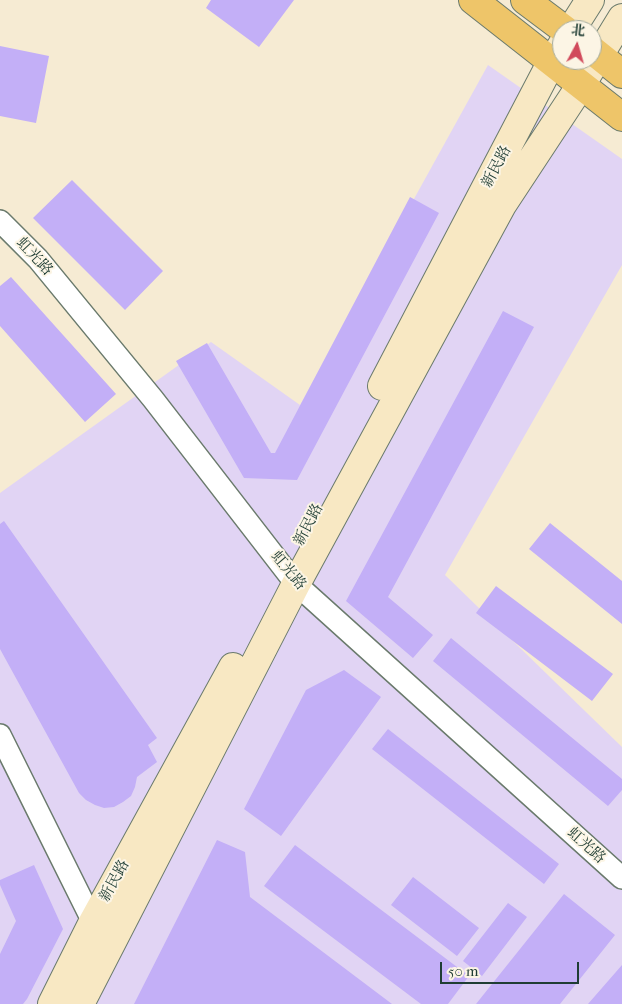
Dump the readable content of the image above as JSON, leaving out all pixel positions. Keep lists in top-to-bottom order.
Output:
{
  "streets": {
    "street": ["新民路", "虹光路"]
  },
  "crossings": [
    ["新民路", "虹光路"]
  ],
  "scale_bar": "50 m",
  "north": "top"
}
